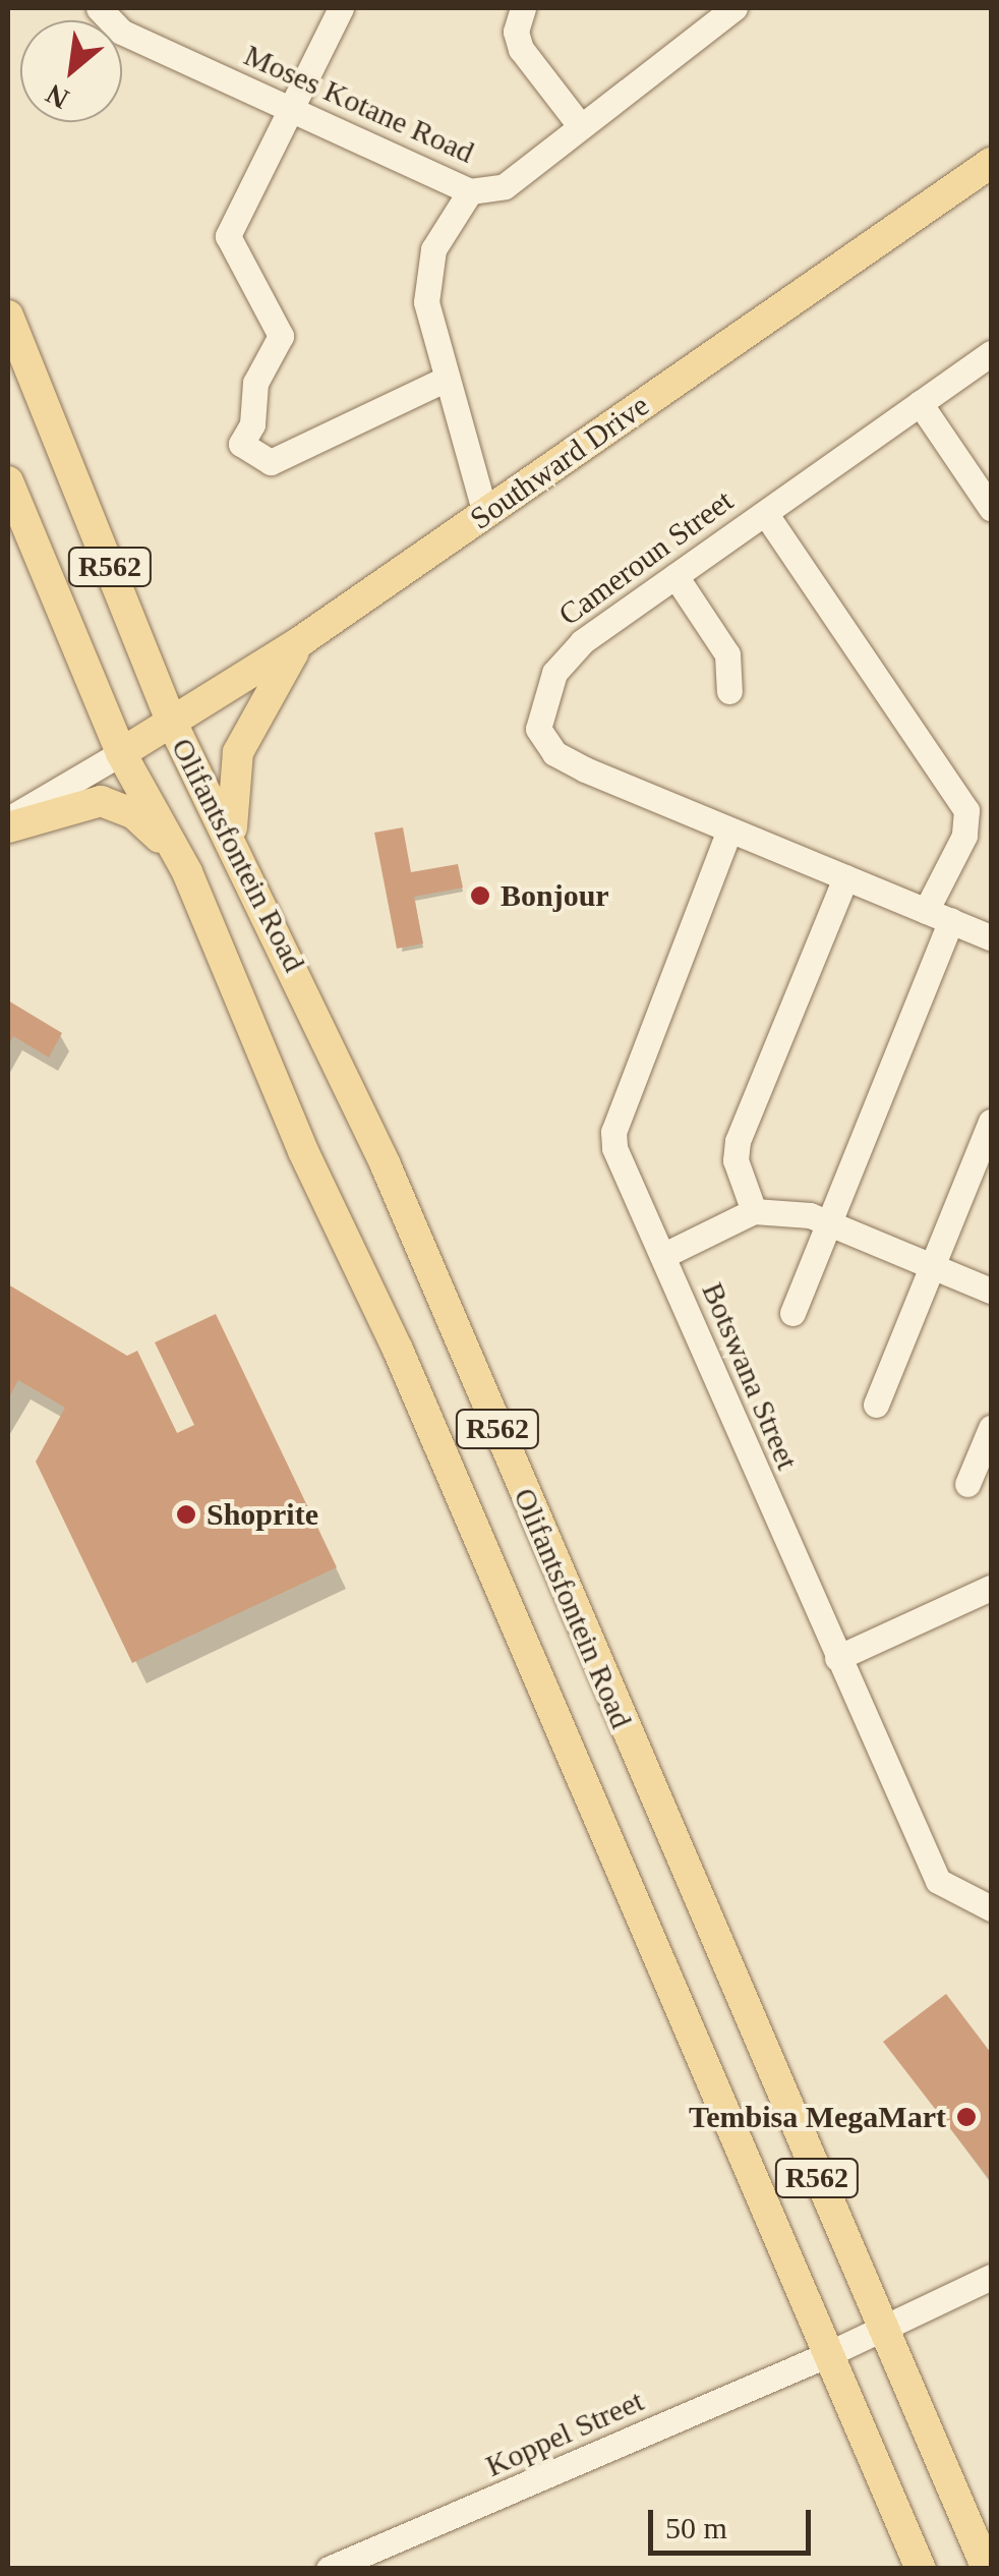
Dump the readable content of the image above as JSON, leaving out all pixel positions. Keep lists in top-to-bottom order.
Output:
{
  "streets": {
    "main road": ["Southward Drive", "R562", "Olifantsfontein Road"],
    "street": [
      "Moses Kotane Road",
      "Cameroun Street",
      "Botswana Street",
      "Koppel Street"
    ]
  },
  "crossings": [
    ["Southward Drive", "Olifantsfontein Road"],
    ["Cameroun Street", "Botswana Street"],
    ["Olifantsfontein Road", "Koppel Street"]
  ],
  "places": ["Bonjour", "Shoprite", "Tembisa MegaMart"],
  "scale_bar": "50 m",
  "north": "bottom left"
}
